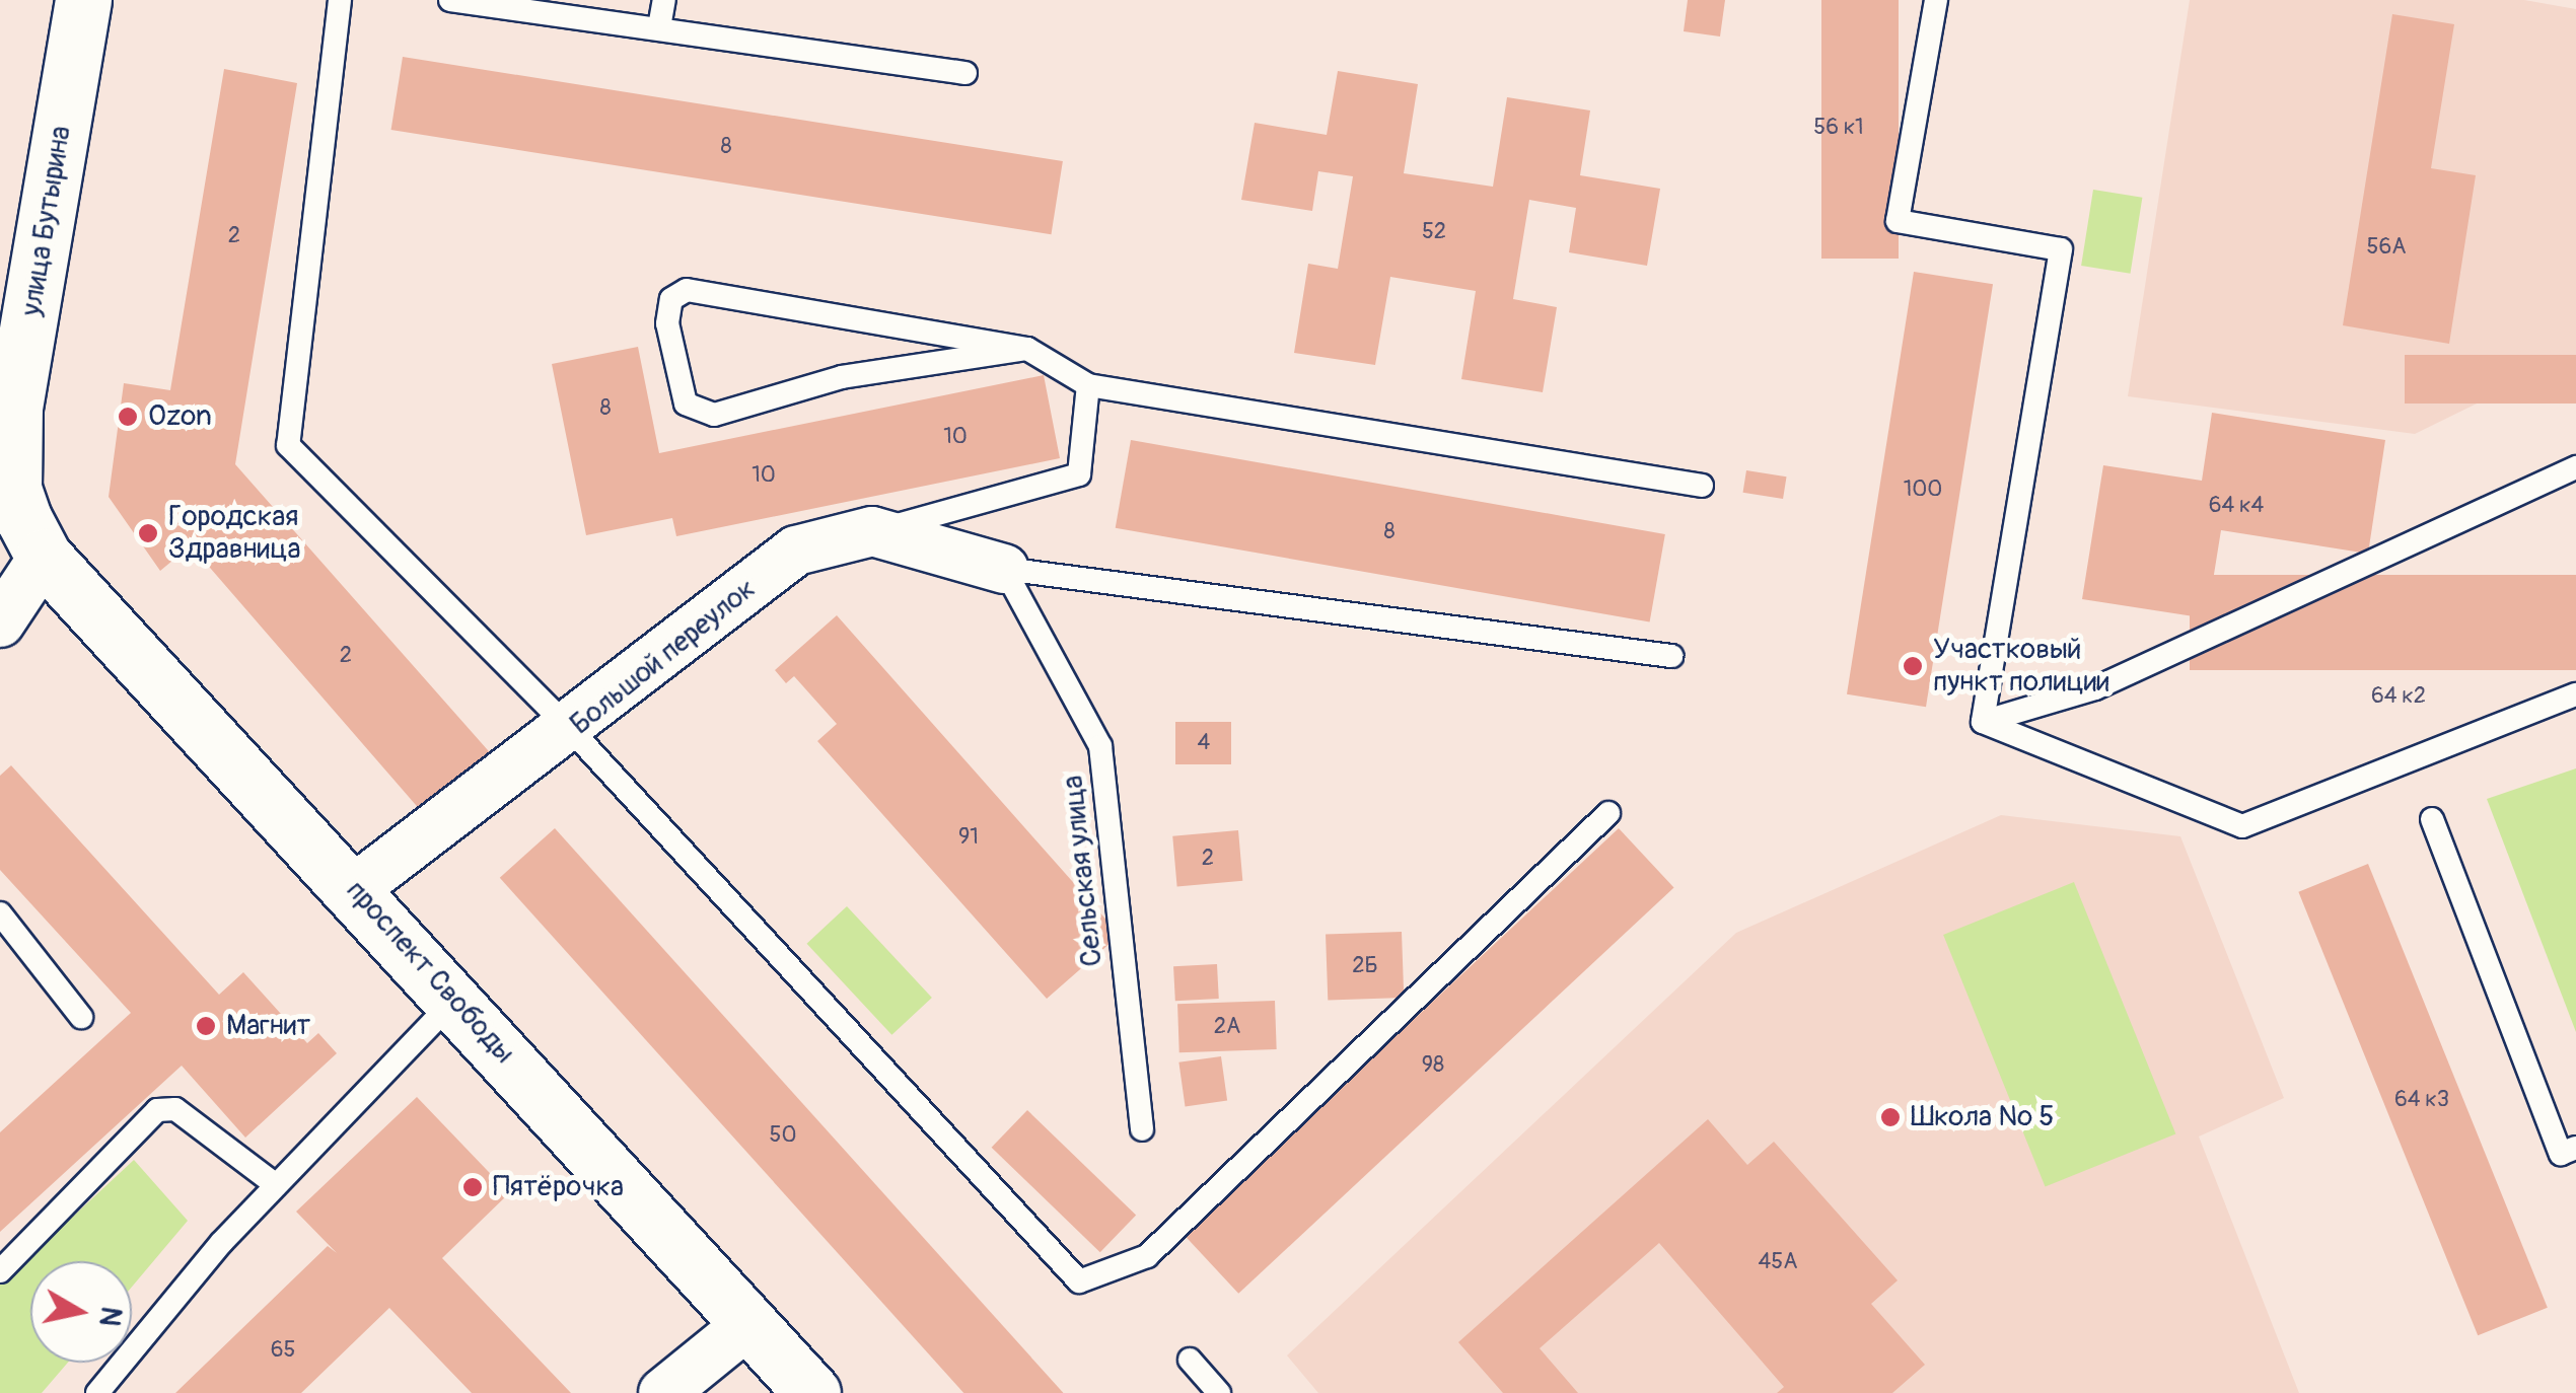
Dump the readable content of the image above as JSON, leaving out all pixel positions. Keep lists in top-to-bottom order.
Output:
{
  "streets": {
    "street": ["улица Бутырина", "Большой переулок", "проспект Свободы"],
    "lane": ["Сельская улица"]
  },
  "crossings": [
    ["улица Бутырина", "проспект Свободы"],
    ["Большой переулок", "проспект Свободы"]
  ],
  "places": [
    "Ozon",
    "Городская Здравница",
    "Участковый пункт полиции",
    "Магнит",
    "Школа № 5",
    "Пятёрочка"
  ],
  "house_numbers": [
    "56 к1",
    "8",
    "52",
    "2",
    "56А",
    "8",
    "10",
    "10",
    "100",
    "64 к4",
    "8",
    "2",
    "64 к2",
    "4",
    "91",
    "2",
    "2Б",
    "2А",
    "98",
    "64 к3",
    "50",
    "45А",
    "65"
  ],
  "north": "right"
}
